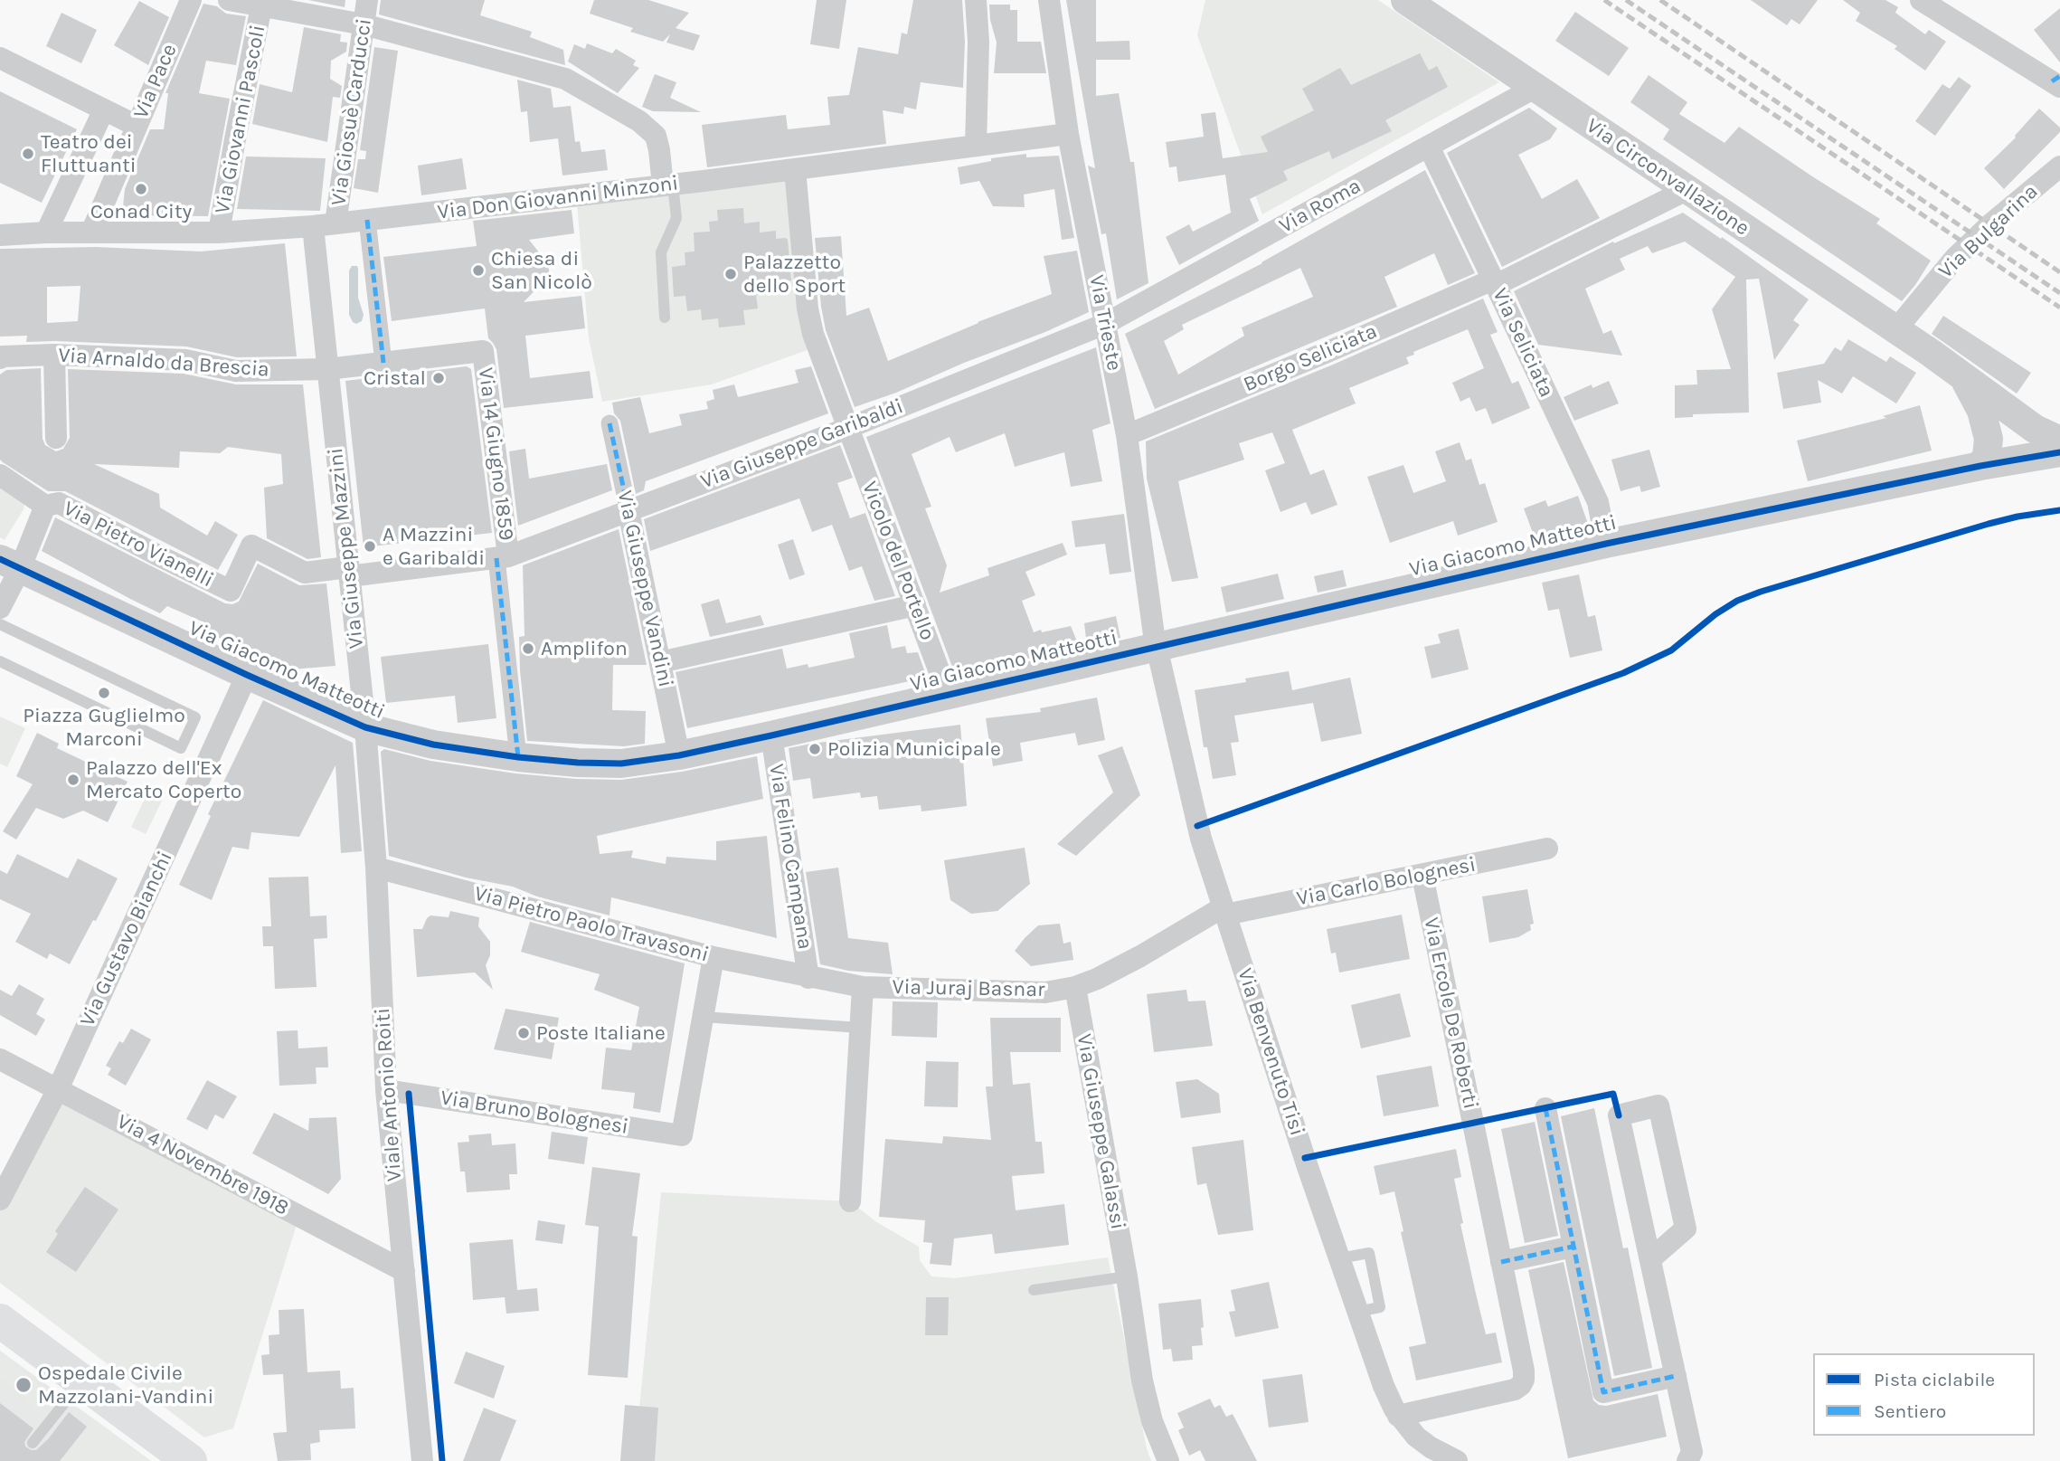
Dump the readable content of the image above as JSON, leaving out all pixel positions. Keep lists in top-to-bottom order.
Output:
{
  "streets": {
    "street": [
      "Via Pace",
      "Via Giosuè Carducci",
      "Via Giovanni Pascoli",
      "Via Circonvallazione",
      "Via Don Giovanni Minzoni",
      "Via Roma",
      "Via Bulgarina",
      "Via Trieste",
      "Via Seliciata",
      "Borgo Seliciata",
      "Via Arnaldo da Brescia",
      "Via Giuseppe Garibaldi",
      "Via 14 Giugno 1859",
      "Via Pietro Vianelli",
      "Via Giacomo Matteotti",
      "Via Giuseppe Mazzini",
      "Vicolo del Portello",
      "Via Giuseppe Vandini",
      "Via Felino Campana",
      "Via Carlo Bolognesi",
      "Via Pietro Paolo Travasoni",
      "Via Gustavo Bianchi",
      "Via Juraj Basnar",
      "Via Ercole De Roberti",
      "Via Benvenuto Tisi",
      "Viale Antonio Roiti",
      "Via Bruno Bolognesi",
      "Via Giuseppe Galassi",
      "Via 4 Novembre 1918"
    ]
  },
  "crossings": [
    ["Via Pace", "Via Don Giovanni Minzoni"],
    ["Via Giosuè Carducci", "Via Don Giovanni Minzoni"],
    ["Via Giovanni Pascoli", "Via Don Giovanni Minzoni"],
    ["Via Circonvallazione", "Via Roma"],
    ["Via Circonvallazione", "Via Bulgarina"],
    ["Via Circonvallazione", "Borgo Seliciata"],
    ["Via Circonvallazione", "Via Giacomo Matteotti"],
    ["Via Don Giovanni Minzoni", "Via Trieste"],
    ["Via Don Giovanni Minzoni", "Via Giuseppe Mazzini"],
    ["Via Don Giovanni Minzoni", "Vicolo del Portello"],
    ["Via Roma", "Via Trieste"],
    ["Via Roma", "Via Seliciata"],
    ["Via Roma", "Via Giuseppe Garibaldi"],
    ["Via Trieste", "Borgo Seliciata"],
    ["Via Trieste", "Via Giuseppe Garibaldi"],
    ["Via Trieste", "Via Giacomo Matteotti"],
    ["Via Trieste", "Via Benvenuto Tisi"],
    ["Via Seliciata", "Borgo Seliciata"],
    ["Via Seliciata", "Via Giacomo Matteotti"],
    ["Via Arnaldo da Brescia", "Via 14 Giugno 1859"],
    ["Via Arnaldo da Brescia", "Via Giuseppe Mazzini"],
    ["Via Giuseppe Garibaldi", "Via 14 Giugno 1859"],
    ["Via Giuseppe Garibaldi", "Via Pietro Vianelli"],
    ["Via Giuseppe Garibaldi", "Via Giuseppe Mazzini"],
    ["Via Giuseppe Garibaldi", "Vicolo del Portello"],
    ["Via Giuseppe Garibaldi", "Via Giuseppe Vandini"],
    ["Via Pietro Vianelli", "Via Giuseppe Mazzini"],
    ["Via Giacomo Matteotti", "Via Giuseppe Mazzini"],
    ["Via Giacomo Matteotti", "Vicolo del Portello"],
    ["Via Giacomo Matteotti", "Via Giuseppe Vandini"],
    ["Via Giacomo Matteotti", "Via Felino Campana"],
    ["Via Giacomo Matteotti", "Via Gustavo Bianchi"],
    ["Via Giacomo Matteotti", "Via Benvenuto Tisi"],
    ["Via Giacomo Matteotti", "Viale Antonio Roiti"],
    ["Via Giuseppe Mazzini", "Viale Antonio Roiti"],
    ["Via Felino Campana", "Via Pietro Paolo Travasoni"],
    ["Via Felino Campana", "Via Juraj Basnar"],
    ["Via Carlo Bolognesi", "Via Juraj Basnar"],
    ["Via Carlo Bolognesi", "Via Ercole De Roberti"],
    ["Via Carlo Bolognesi", "Via Benvenuto Tisi"],
    ["Via Pietro Paolo Travasoni", "Via Juraj Basnar"],
    ["Via Pietro Paolo Travasoni", "Viale Antonio Roiti"],
    ["Via Gustavo Bianchi", "Via 4 Novembre 1918"],
    ["Via Juraj Basnar", "Via Benvenuto Tisi"],
    ["Via Juraj Basnar", "Via Giuseppe Galassi"],
    ["Via Ercole De Roberti", "Via Benvenuto Tisi"],
    ["Viale Antonio Roiti", "Via Bruno Bolognesi"],
    ["Viale Antonio Roiti", "Via 4 Novembre 1918"]
  ],
  "places": [
    "Teatro dei Fluttuanti",
    "Conad City",
    "Chiesa di San Nicolò",
    "Palazzetto dello Sport",
    "Cristal",
    "A Mazzini e Garibaldi",
    "Amplifon",
    "Piazza Guglielmo Marconi",
    "Polizia Municipale",
    "Palazzo dell'Ex Mercato Coperto",
    "Poste Italiane",
    "Ospedale Civile Mazzolani-Vandini"
  ],
  "legend": ["Pista ciclabile", "Sentiero"]
}
